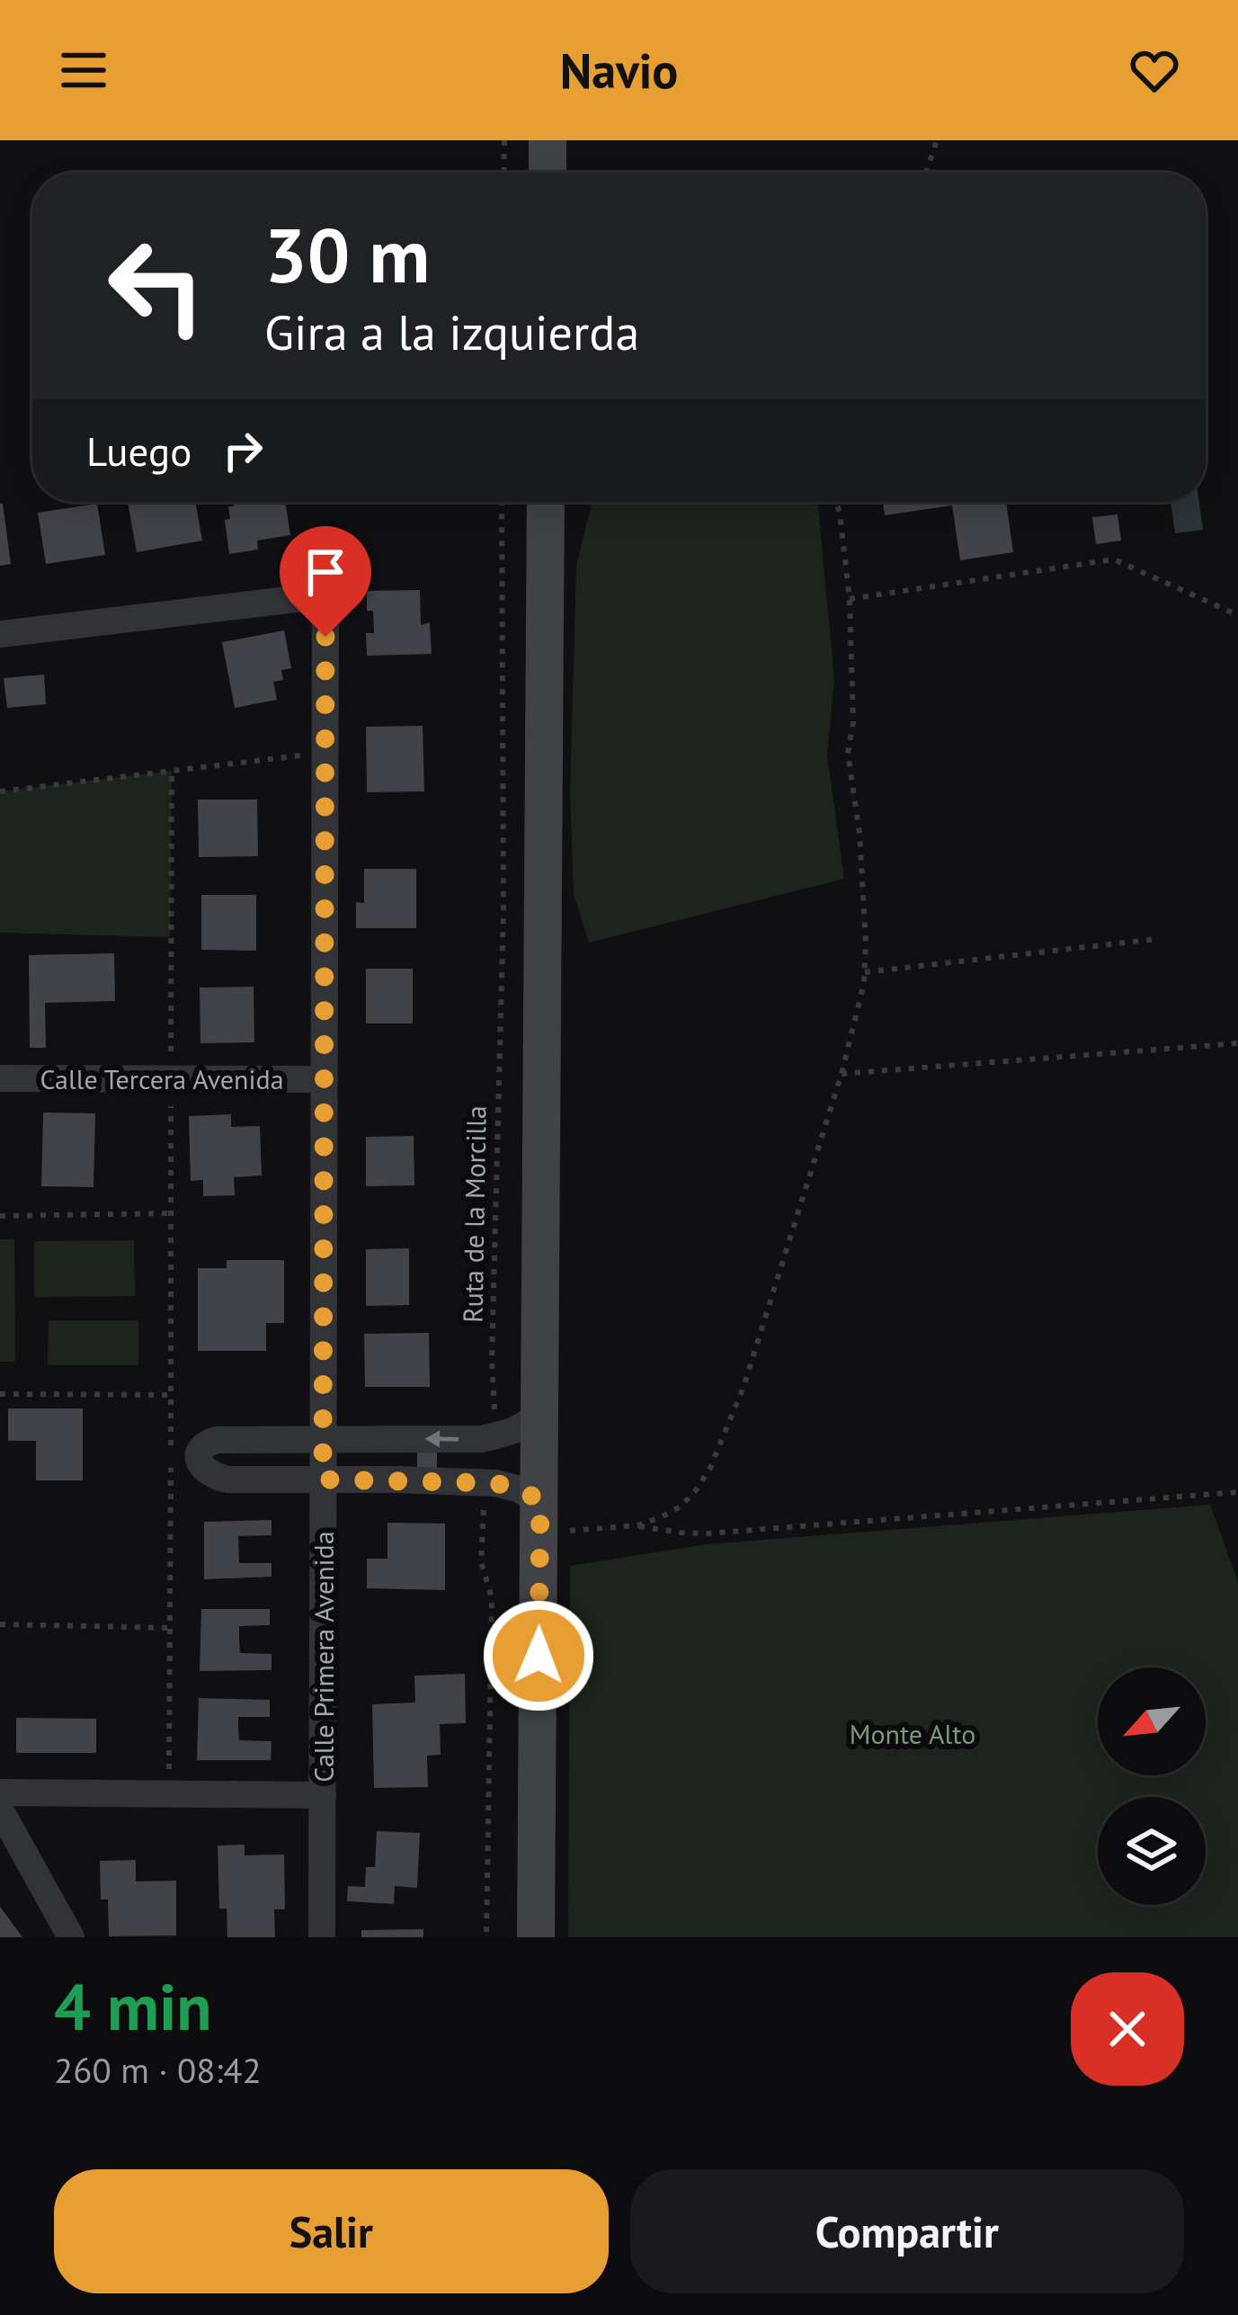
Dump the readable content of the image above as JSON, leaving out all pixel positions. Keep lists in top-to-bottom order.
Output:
{
  "streets": {
    "street": ["Calle Tercera Avenida", "Calle Primera Avenida"],
    "path": ["Ruta de la Morcilla"]
  },
  "crossings": [
    ["Calle Tercera Avenida", "Calle Primera Avenida"]
  ],
  "parks": ["Monte Alto"],
  "north": "bottom left",
  "page": {
    "header": "Navio",
    "turn": ["30 m", "Gira a la izquierda"],
    "then": "Luego",
    "heading": ["4 min", "260 m · 08:42"],
    "buttons": ["Salir", "Compartir"]
  }
}
